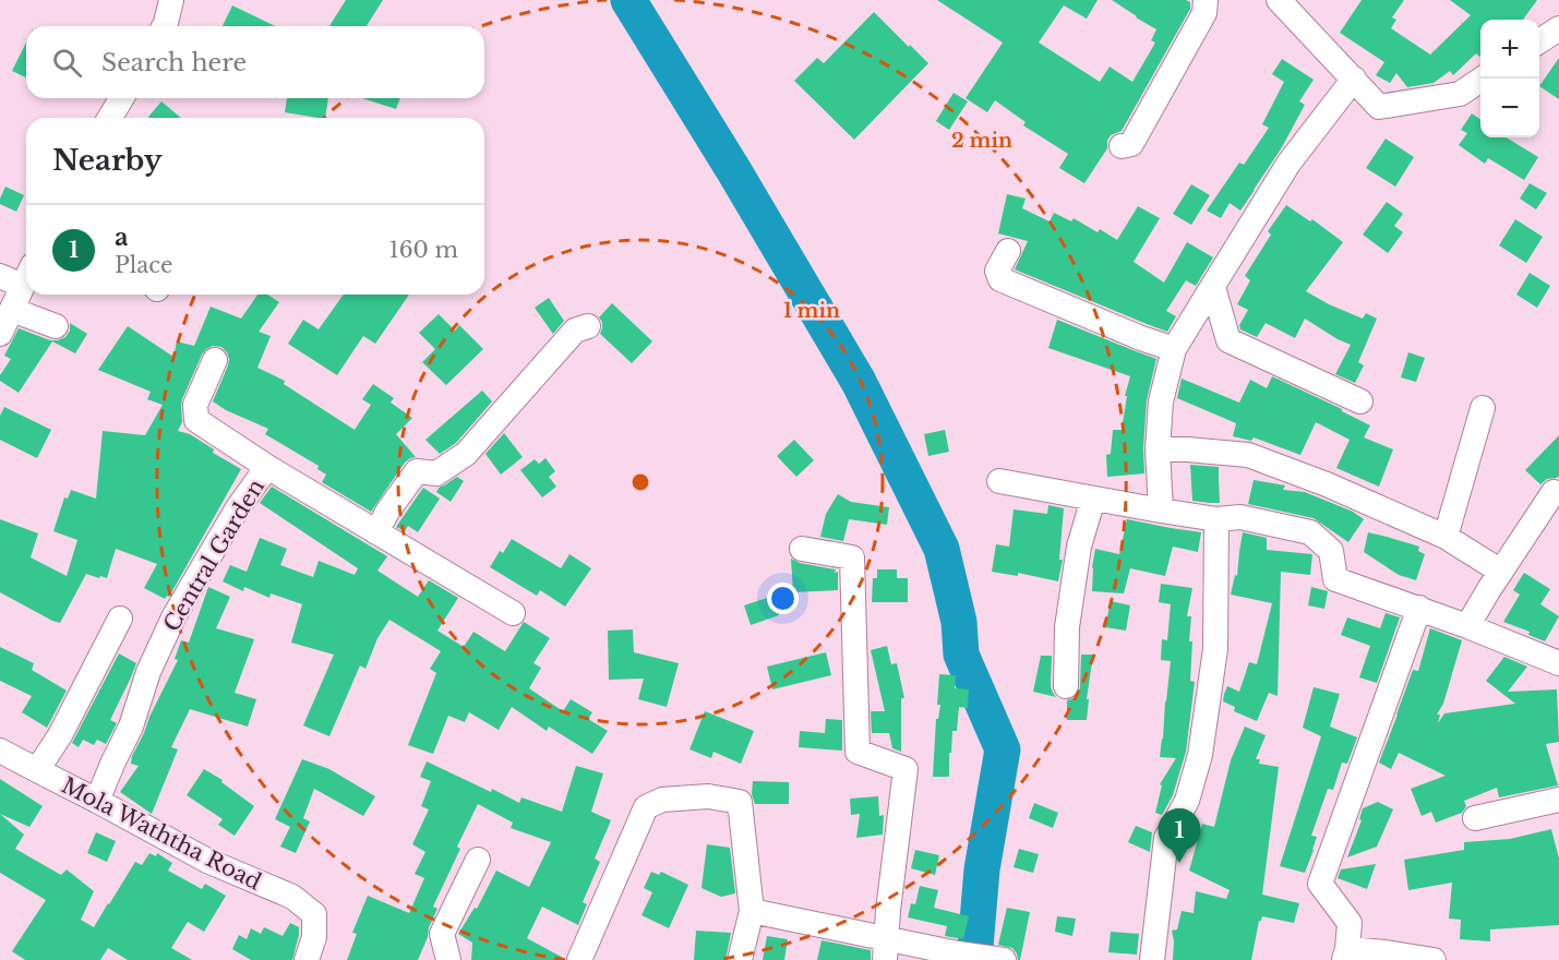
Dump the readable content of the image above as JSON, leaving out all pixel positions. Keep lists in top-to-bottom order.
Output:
{
  "streets": {
    "street": ["Central Garden", "Mola Waththa Road"]
  },
  "crossings": [
    ["Central Garden", "Mola Waththa Road"]
  ],
  "page": {
    "map_buttons": ["+", "−"],
    "search": "Search here",
    "heading": "Nearby",
    "list": [
      {
        "mark": "1",
        "name": "a",
        "note": "Place",
        "value": "160 m"
      }
    ],
    "pins": "1"
  },
  "rings": ["2 min", "1 min"]
}
